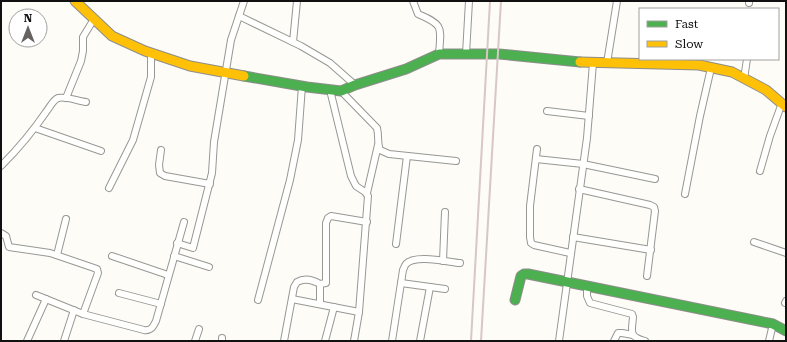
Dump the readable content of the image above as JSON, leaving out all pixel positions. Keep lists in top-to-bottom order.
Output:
{
  "legend": ["Fast", "Slow"],
  "north": "top"
}
